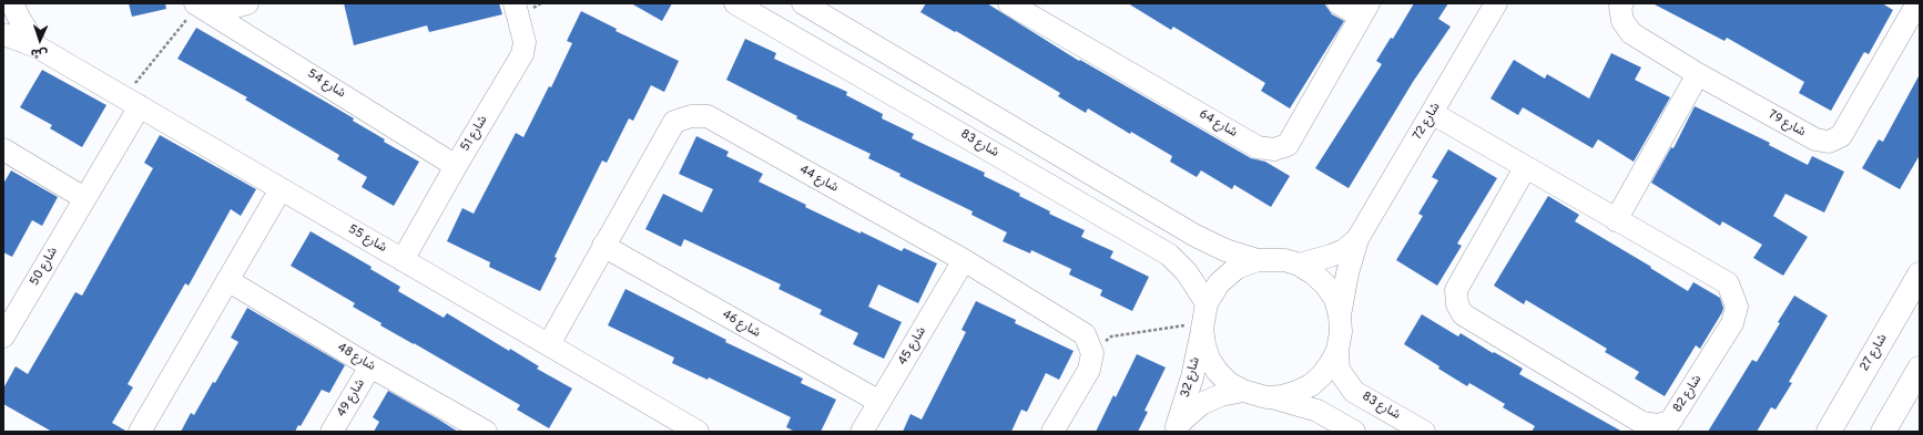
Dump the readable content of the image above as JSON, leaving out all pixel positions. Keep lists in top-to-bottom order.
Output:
{
  "streets": {
    "main road": ["شارع 27"],
    "street": [
      "شارع 54",
      "شارع 72",
      "شارع 64",
      "شارع 79",
      "شارع 51",
      "شارع 83",
      "شارع 44",
      "شارع 55",
      "شارع 50",
      "شارع 46",
      "شارع 45",
      "شارع 48",
      "شارع 32",
      "شارع 82",
      "شارع 49"
    ]
  },
  "crossings": [
    ["شارع 54", "شارع 51"],
    ["شارع 72", "شارع 83"],
    ["شارع 72", "شارع 32"],
    ["شارع 72", "شارع 82"],
    ["شارع 51", "شارع 55"],
    ["شارع 83", "شارع 32"],
    ["شارع 44", "شارع 55"],
    ["شارع 44", "شارع 46"],
    ["شارع 44", "شارع 45"],
    ["شارع 55", "شارع 50"],
    ["شارع 46", "شارع 45"],
    ["شارع 48", "شارع 49"]
  ],
  "north": "bottom"
}
